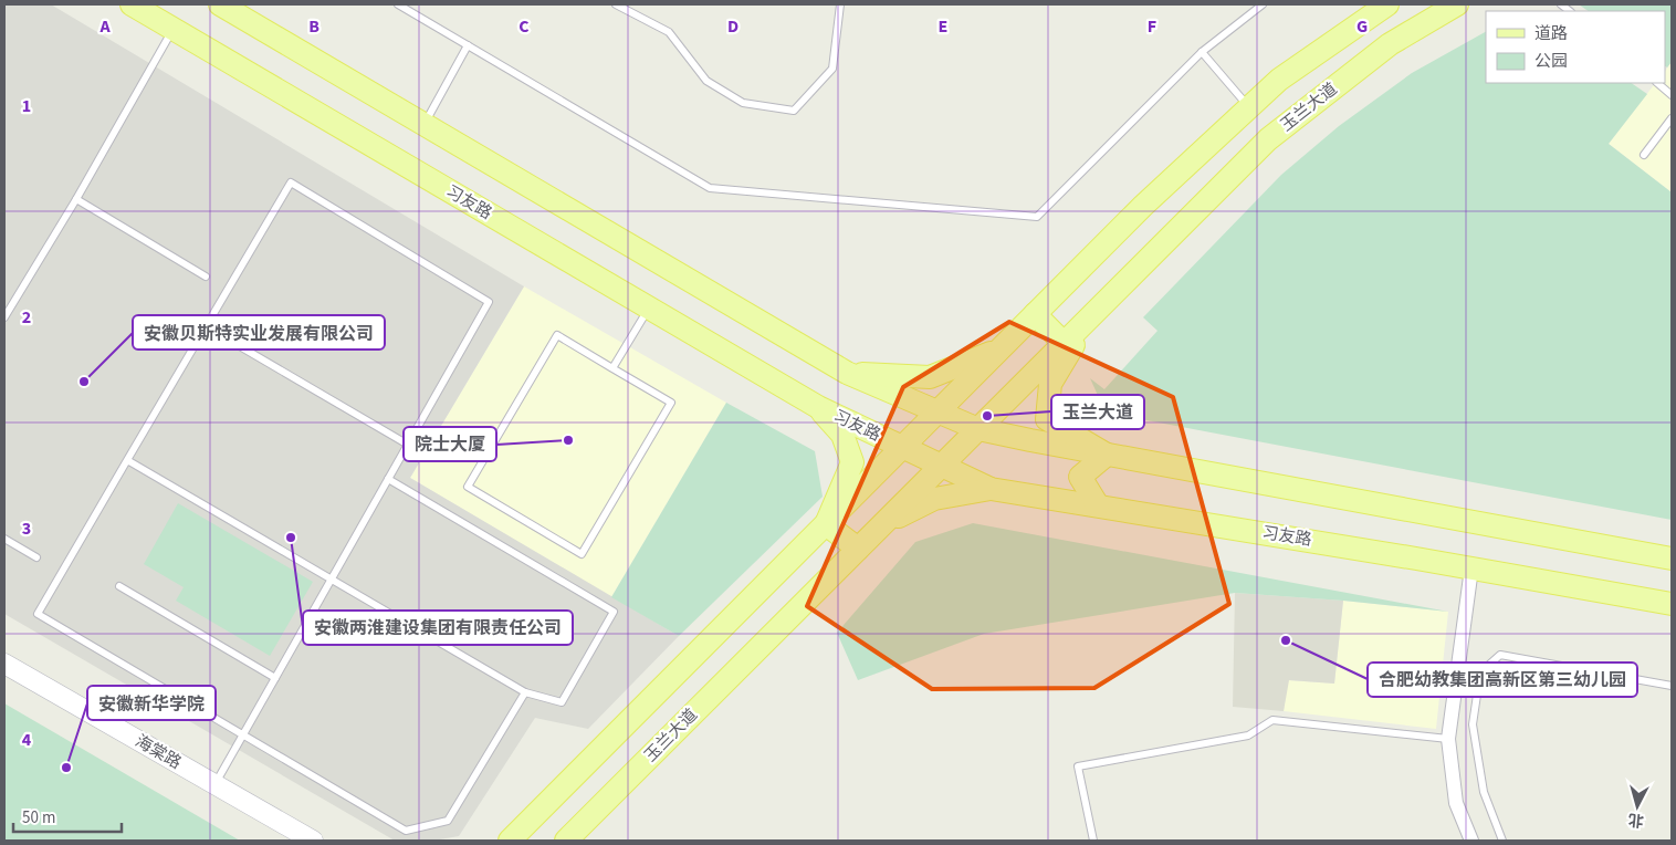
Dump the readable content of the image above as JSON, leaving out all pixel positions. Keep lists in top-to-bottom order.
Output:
{
  "streets": {
    "main road": ["玉兰大道", "习友路"],
    "street": ["海棠路"]
  },
  "crossings": [
    ["玉兰大道", "习友路"]
  ],
  "places": [
    "安徽贝斯特实业发展有限公司",
    "玉兰大道",
    "院士大厦",
    "安徽两淮建设集团有限责任公司",
    "合肥幼教集团高新区第三幼儿园",
    "安徽新华学院"
  ],
  "legend": ["道路", "公园"],
  "scale_bar": "50 m",
  "north": "bottom",
  "grid": {
    "columns": [
      "A",
      "B",
      "C",
      "D",
      "E",
      "F",
      "G"
    ],
    "rows": [
      "1",
      "2",
      "3",
      "4"
    ]
  }
}
